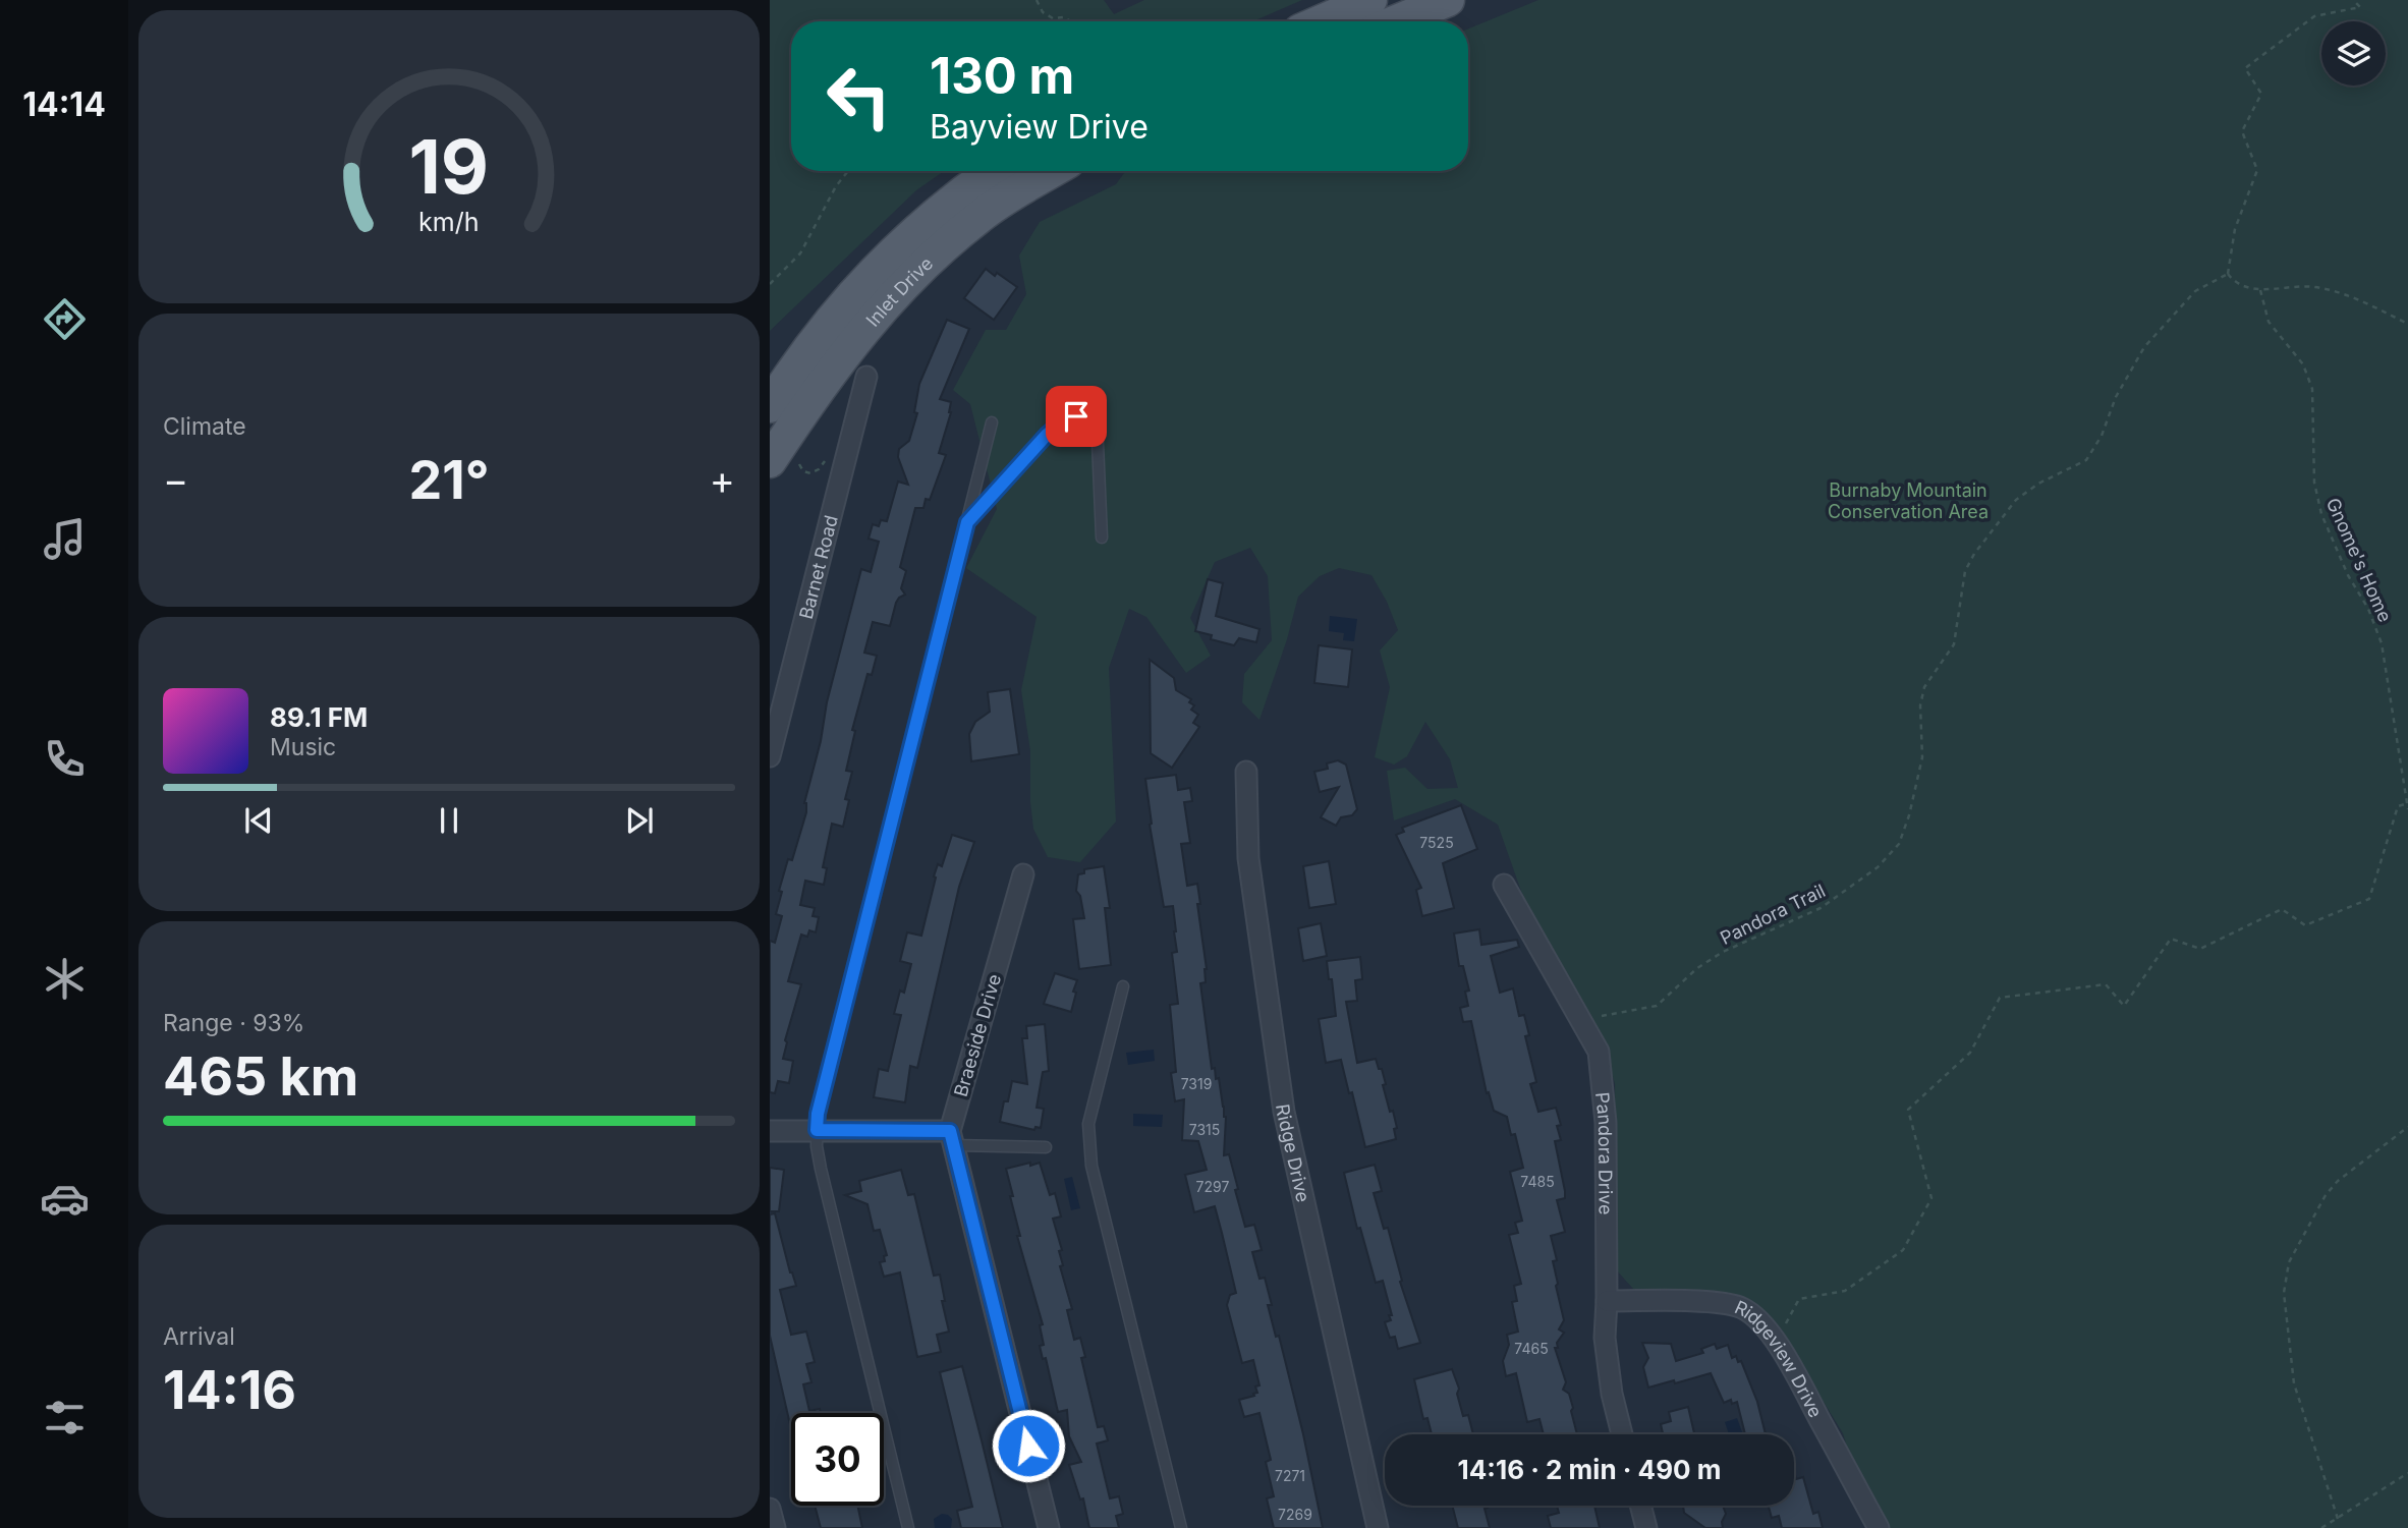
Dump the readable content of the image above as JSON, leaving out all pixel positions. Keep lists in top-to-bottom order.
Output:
{
  "streets": {
    "main road": ["Inlet Drive"],
    "street": [
      "Barnet Road",
      "Braeside Drive",
      "Ridge Drive",
      "Pandora Drive",
      "Ridgeview Drive"
    ],
    "path": ["Gnome's Home", "Pandora Trail"]
  },
  "crossings": [
    ["Pandora Trail", "Pandora Drive"],
    ["Pandora Drive", "Ridgeview Drive"]
  ],
  "parks": ["Burnaby Mountain Conservation Area"],
  "house_numbers": [
    "7525",
    "7319",
    "7315",
    "7485",
    "7297",
    "7465",
    "7271",
    "7269"
  ],
  "page": {
    "tabs": "14:14",
    "turn": ["130 m", "Bayview Drive"],
    "tile": [
      "Climate",
      ["Range · 93%", "465 km"],
      ["Arrival", "14:16"]
    ],
    "heat": ["−", "21°", "+"],
    "song": ["89.1 FM", "Music"],
    "limit": "30",
    "trip": "14:16 · 2 min · 490 m",
    "gauge": ["19", "km/h"]
  }
}
